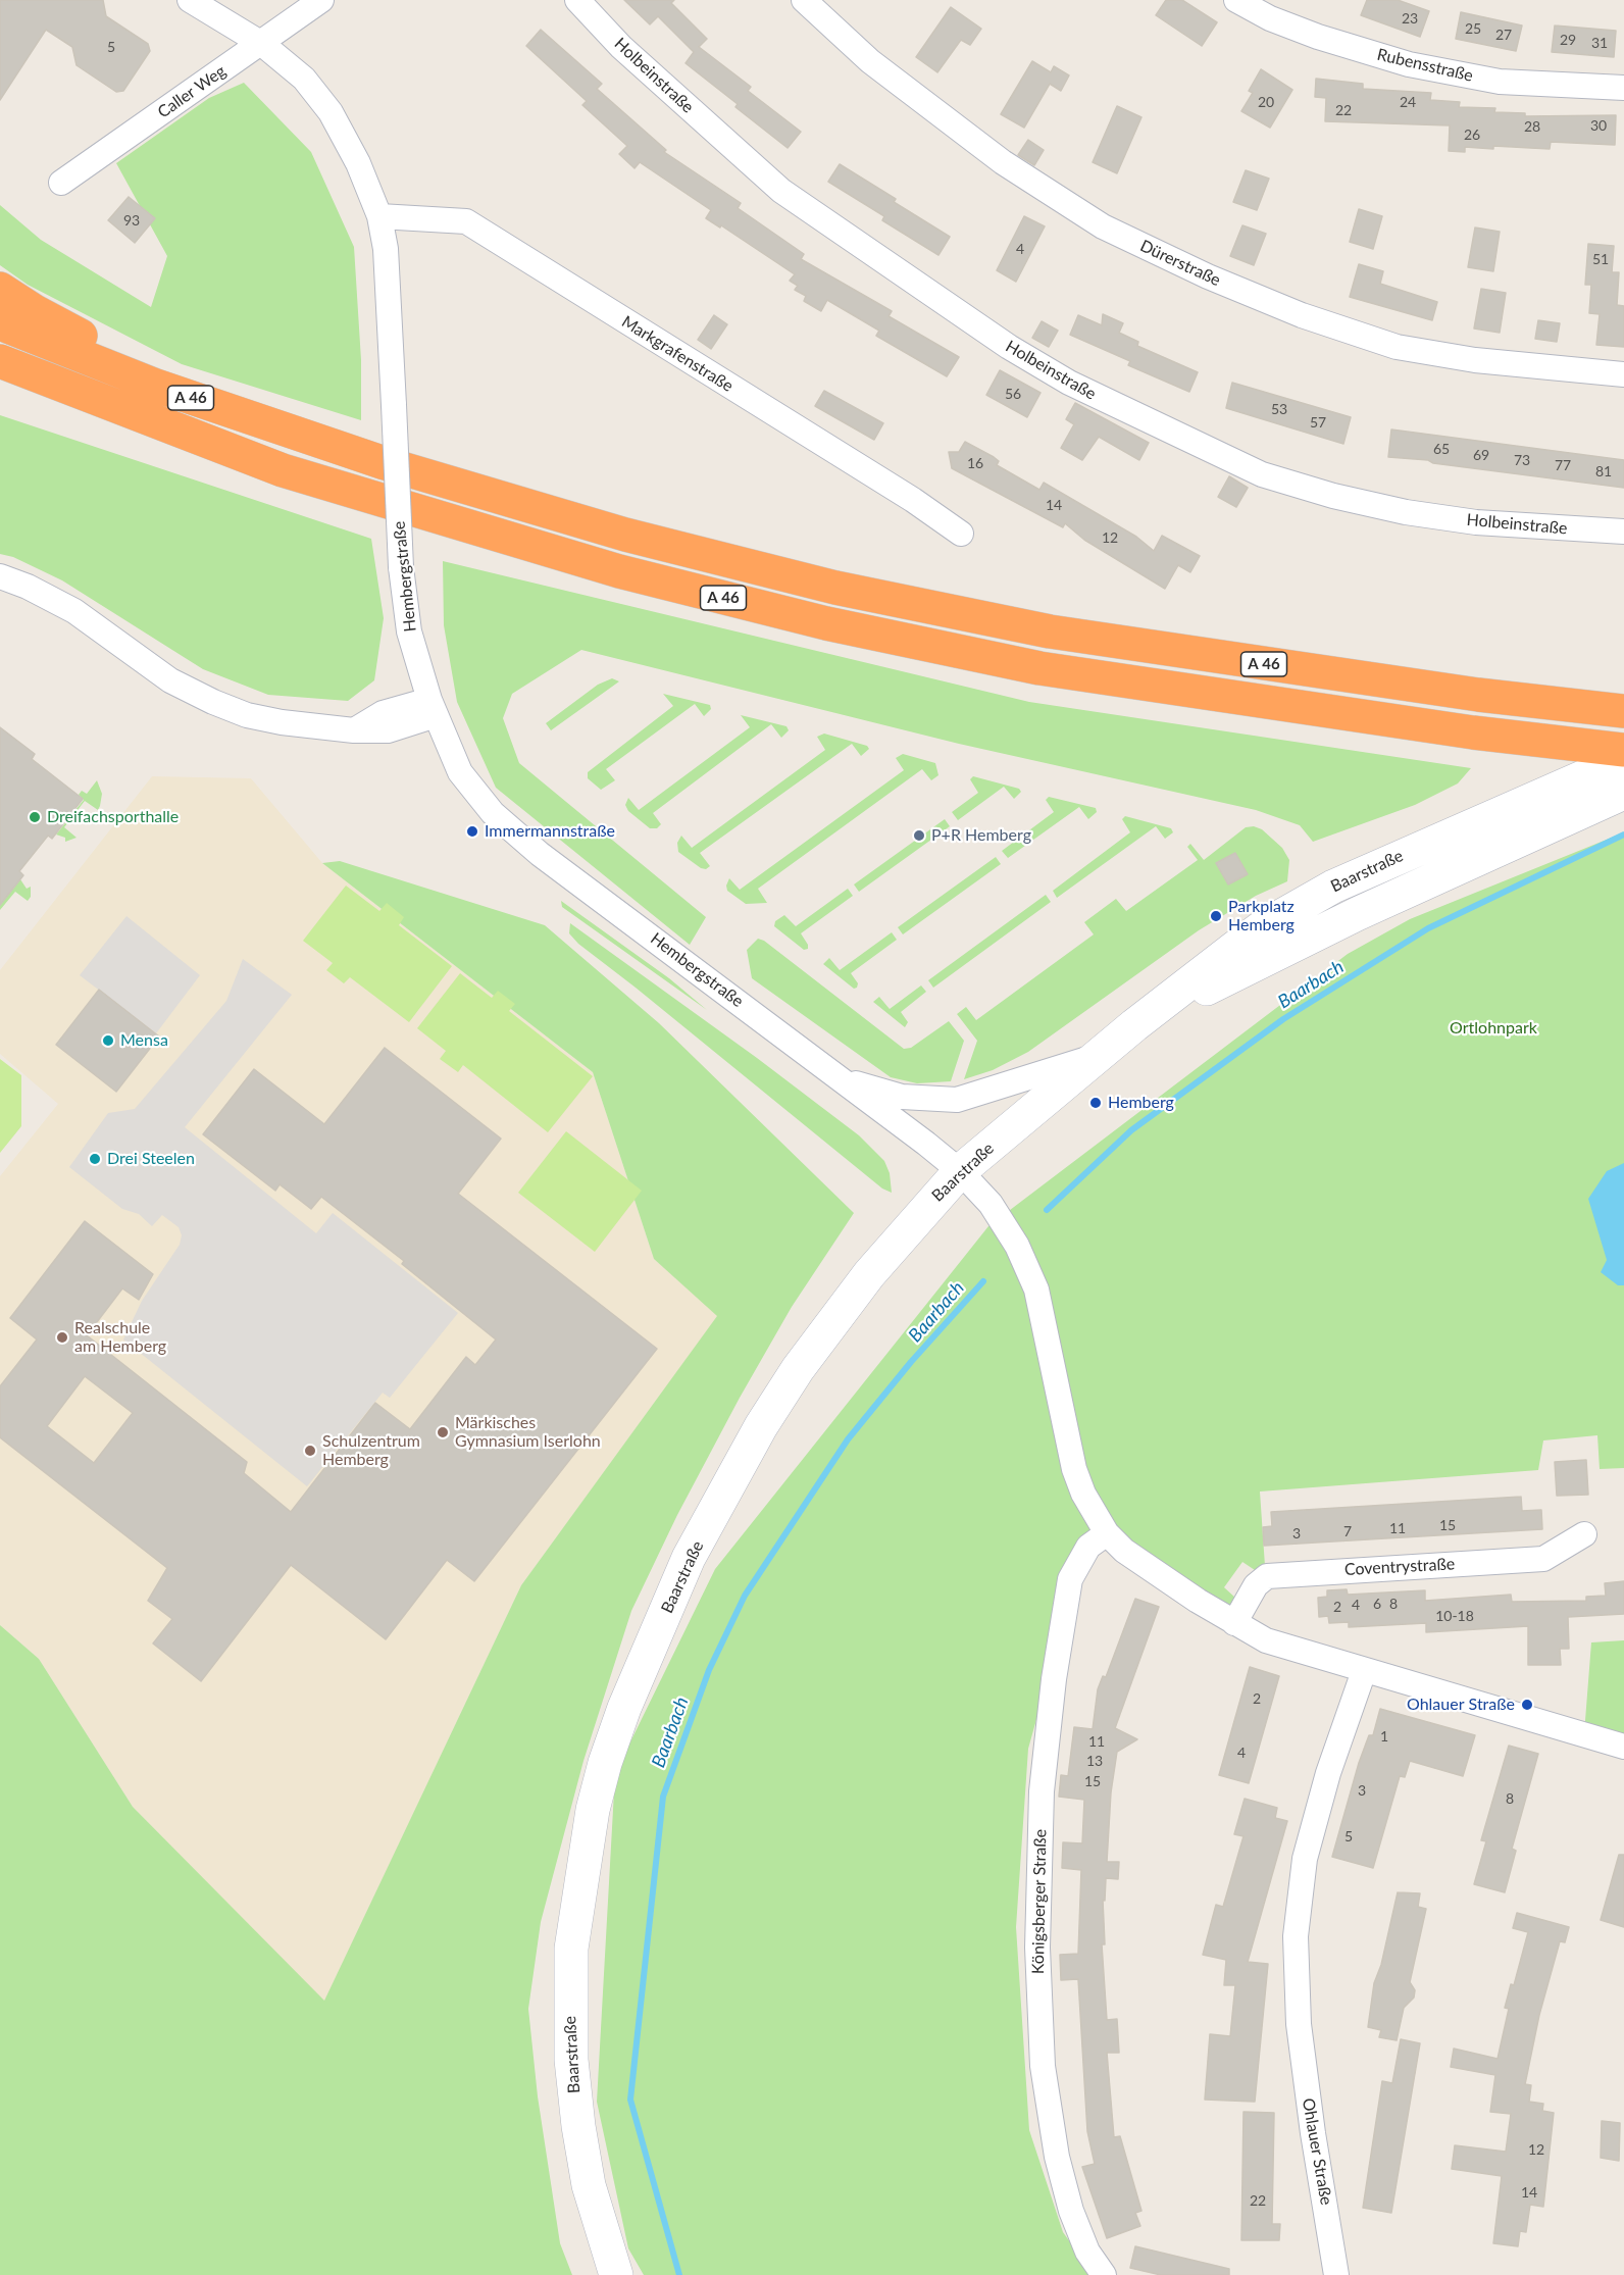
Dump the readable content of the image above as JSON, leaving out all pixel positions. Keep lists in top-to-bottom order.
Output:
{
  "streets": {
    "highway": ["A 46"],
    "main road": ["Baarstraße"],
    "street": [
      "Rubensstraße",
      "Holbeinstraße",
      "Caller Weg",
      "Dürerstraße",
      "Markgrafenstraße",
      "Hembergstraße",
      "Coventrystraße",
      "Königsberger Straße",
      "Ohlauer Straße"
    ]
  },
  "crossings": [
    ["Caller Weg", "Hembergstraße"],
    ["Markgrafenstraße", "Hembergstraße"],
    ["Hembergstraße", "Baarstraße"],
    ["Hembergstraße", "Coventrystraße"],
    ["Hembergstraße", "Königsberger Straße"],
    ["Hembergstraße", "Ohlauer Straße"]
  ],
  "water": ["Baarbach"],
  "parks": ["Ortlohnpark"],
  "places": [
    "Dreifachsporthalle",
    "Immermannstraße",
    "P+R Hemberg",
    "Parkplatz Hemberg",
    "Mensa",
    "Hemberg",
    "Drei Steelen",
    "Realschule am Hemberg",
    "Märkisches Gymnasium Iserlohn",
    "Schulzentrum Hemberg",
    "Ohlauer Straße"
  ],
  "house_numbers": [
    "23",
    "25",
    "27",
    "29",
    "31",
    "5",
    "20",
    "24",
    "22",
    "30",
    "28",
    "26",
    "93",
    "4",
    "51",
    "56",
    "53",
    "57",
    "65",
    "69",
    "73",
    "16",
    "77",
    "81",
    "14",
    "12",
    "15",
    "11",
    "7",
    "3",
    "6",
    "8",
    "4",
    "2",
    "10-18",
    "2",
    "1",
    "11",
    "4",
    "13",
    "15",
    "3",
    "8",
    "5",
    "12",
    "14",
    "22"
  ]
}
